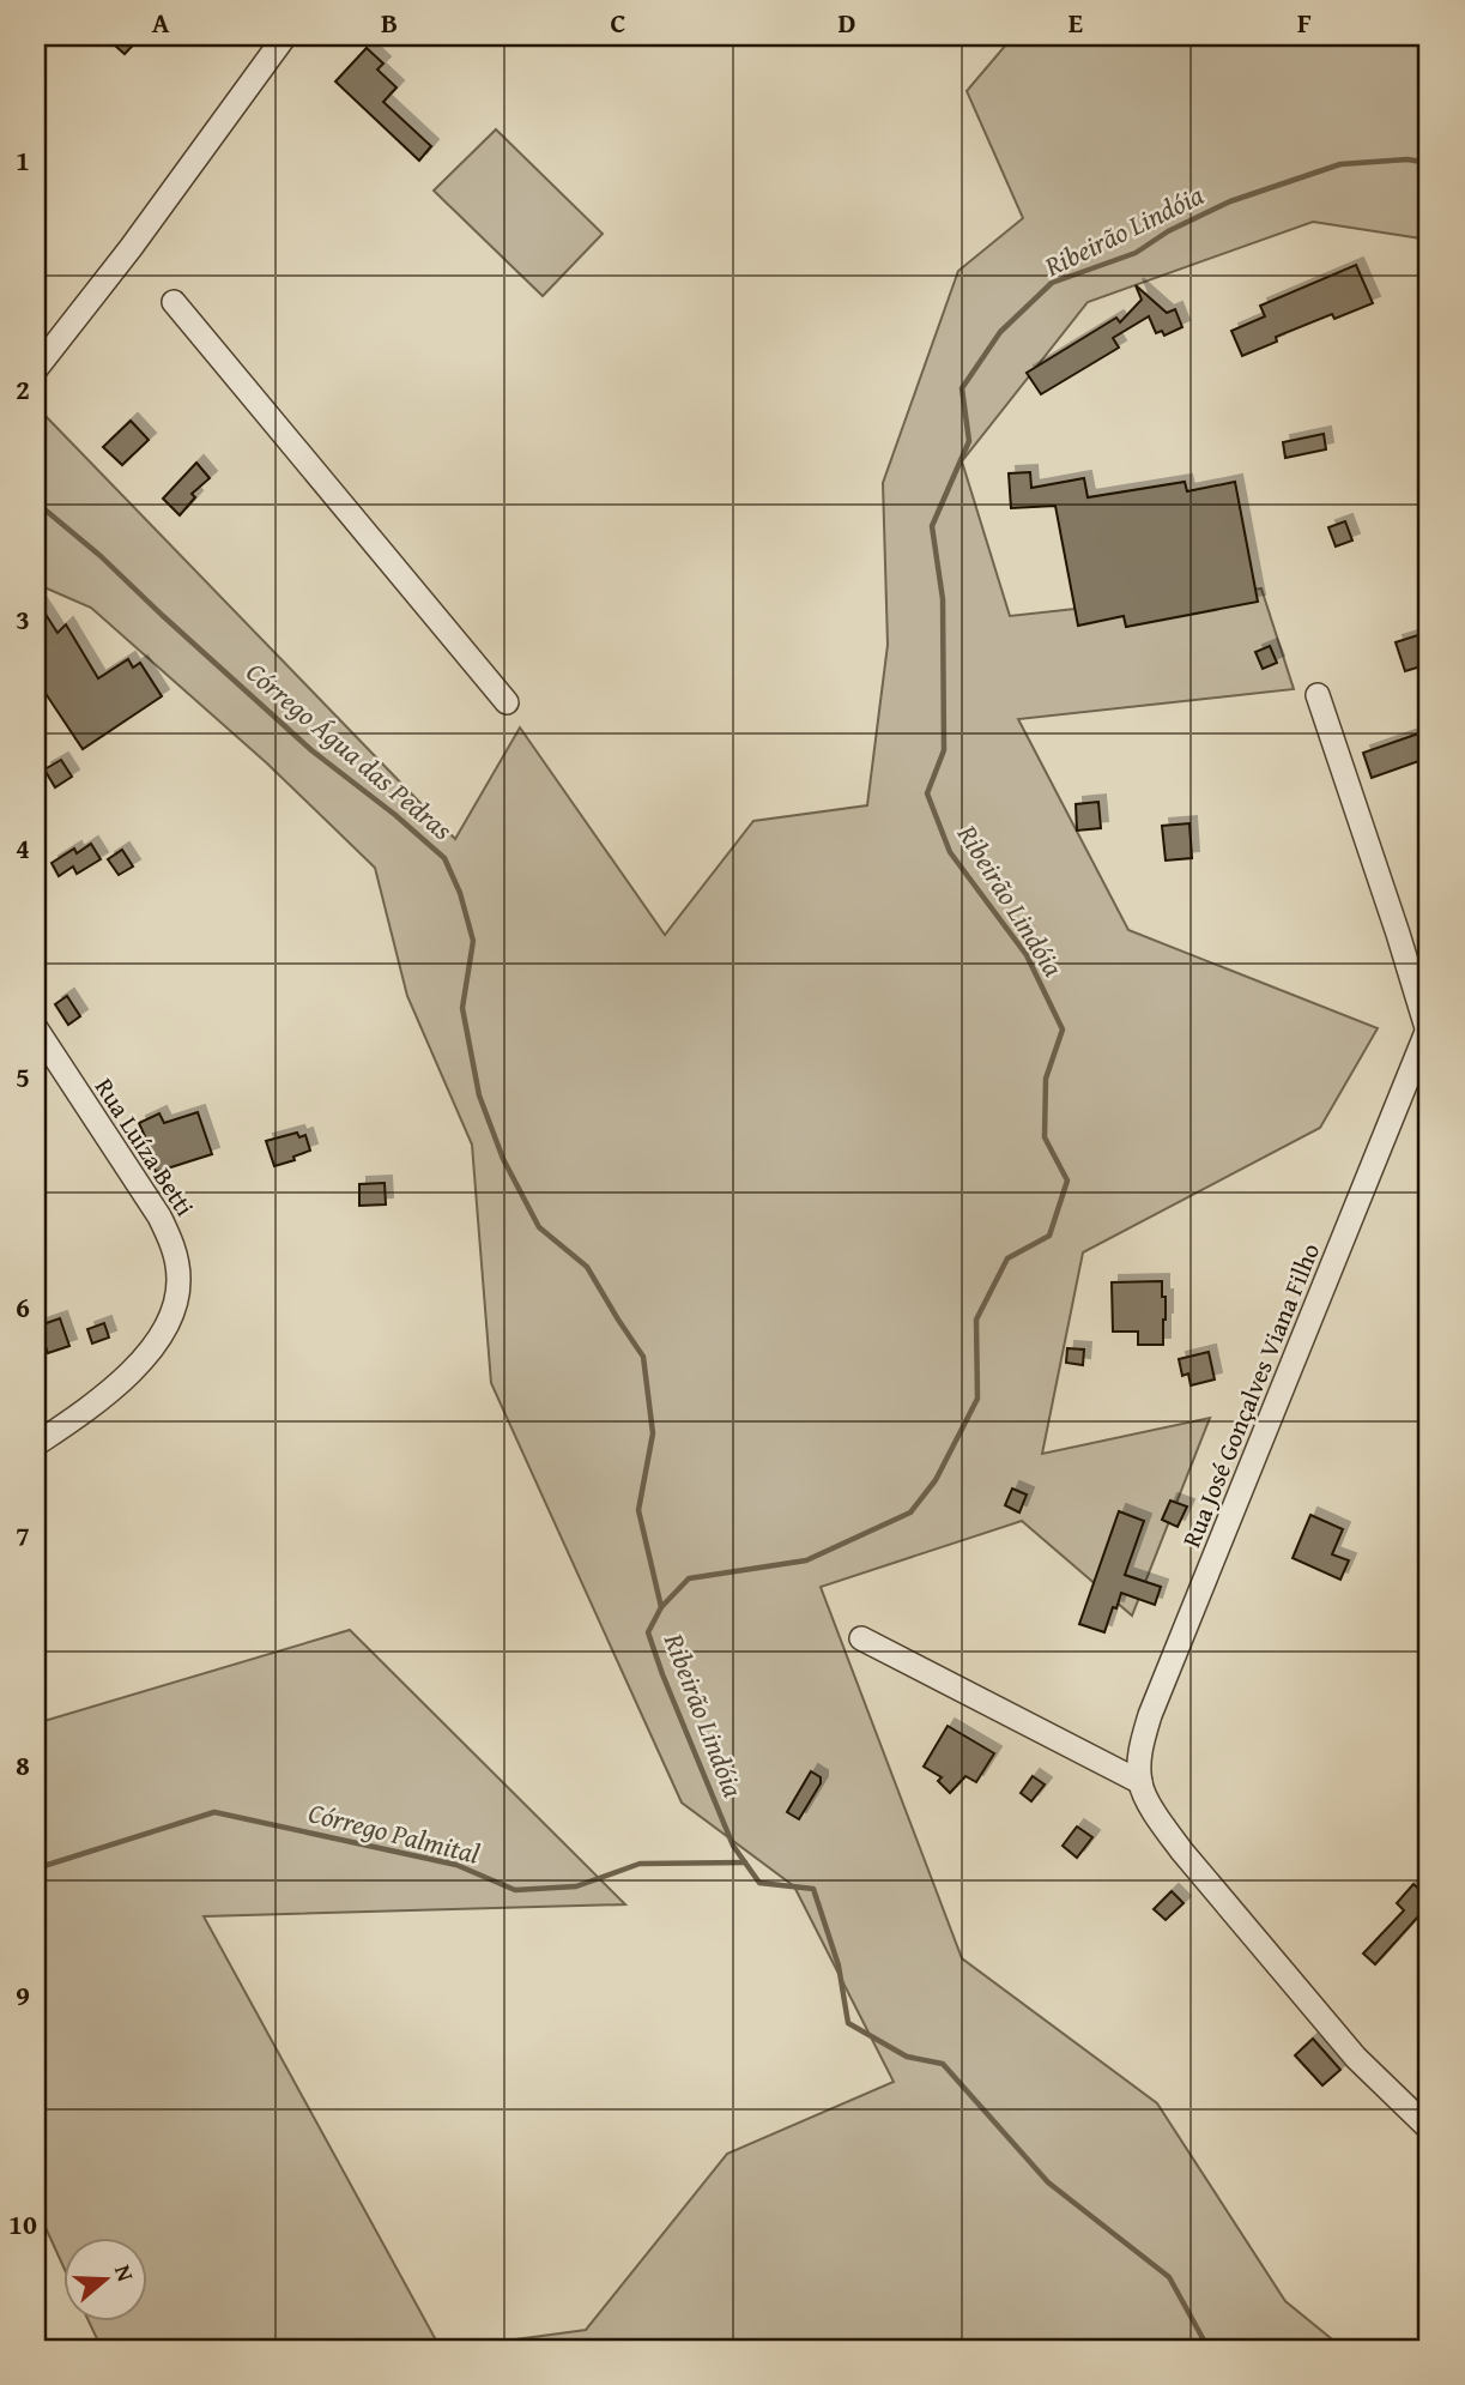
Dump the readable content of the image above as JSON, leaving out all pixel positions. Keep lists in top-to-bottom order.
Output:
{
  "streets": {
    "street": ["Rua Luíza Betti", "Rua José Gonçalves Viana Filho"]
  },
  "water": ["Ribeirão Lindóia", "Córrego Água das Pedras", "Córrego Palmital"],
  "north": "right",
  "grid": {
    "columns": [
      "A",
      "B",
      "C",
      "D",
      "E",
      "F"
    ],
    "rows": [
      "1",
      "2",
      "3",
      "4",
      "5",
      "6",
      "7",
      "8",
      "9",
      "10"
    ]
  }
}
